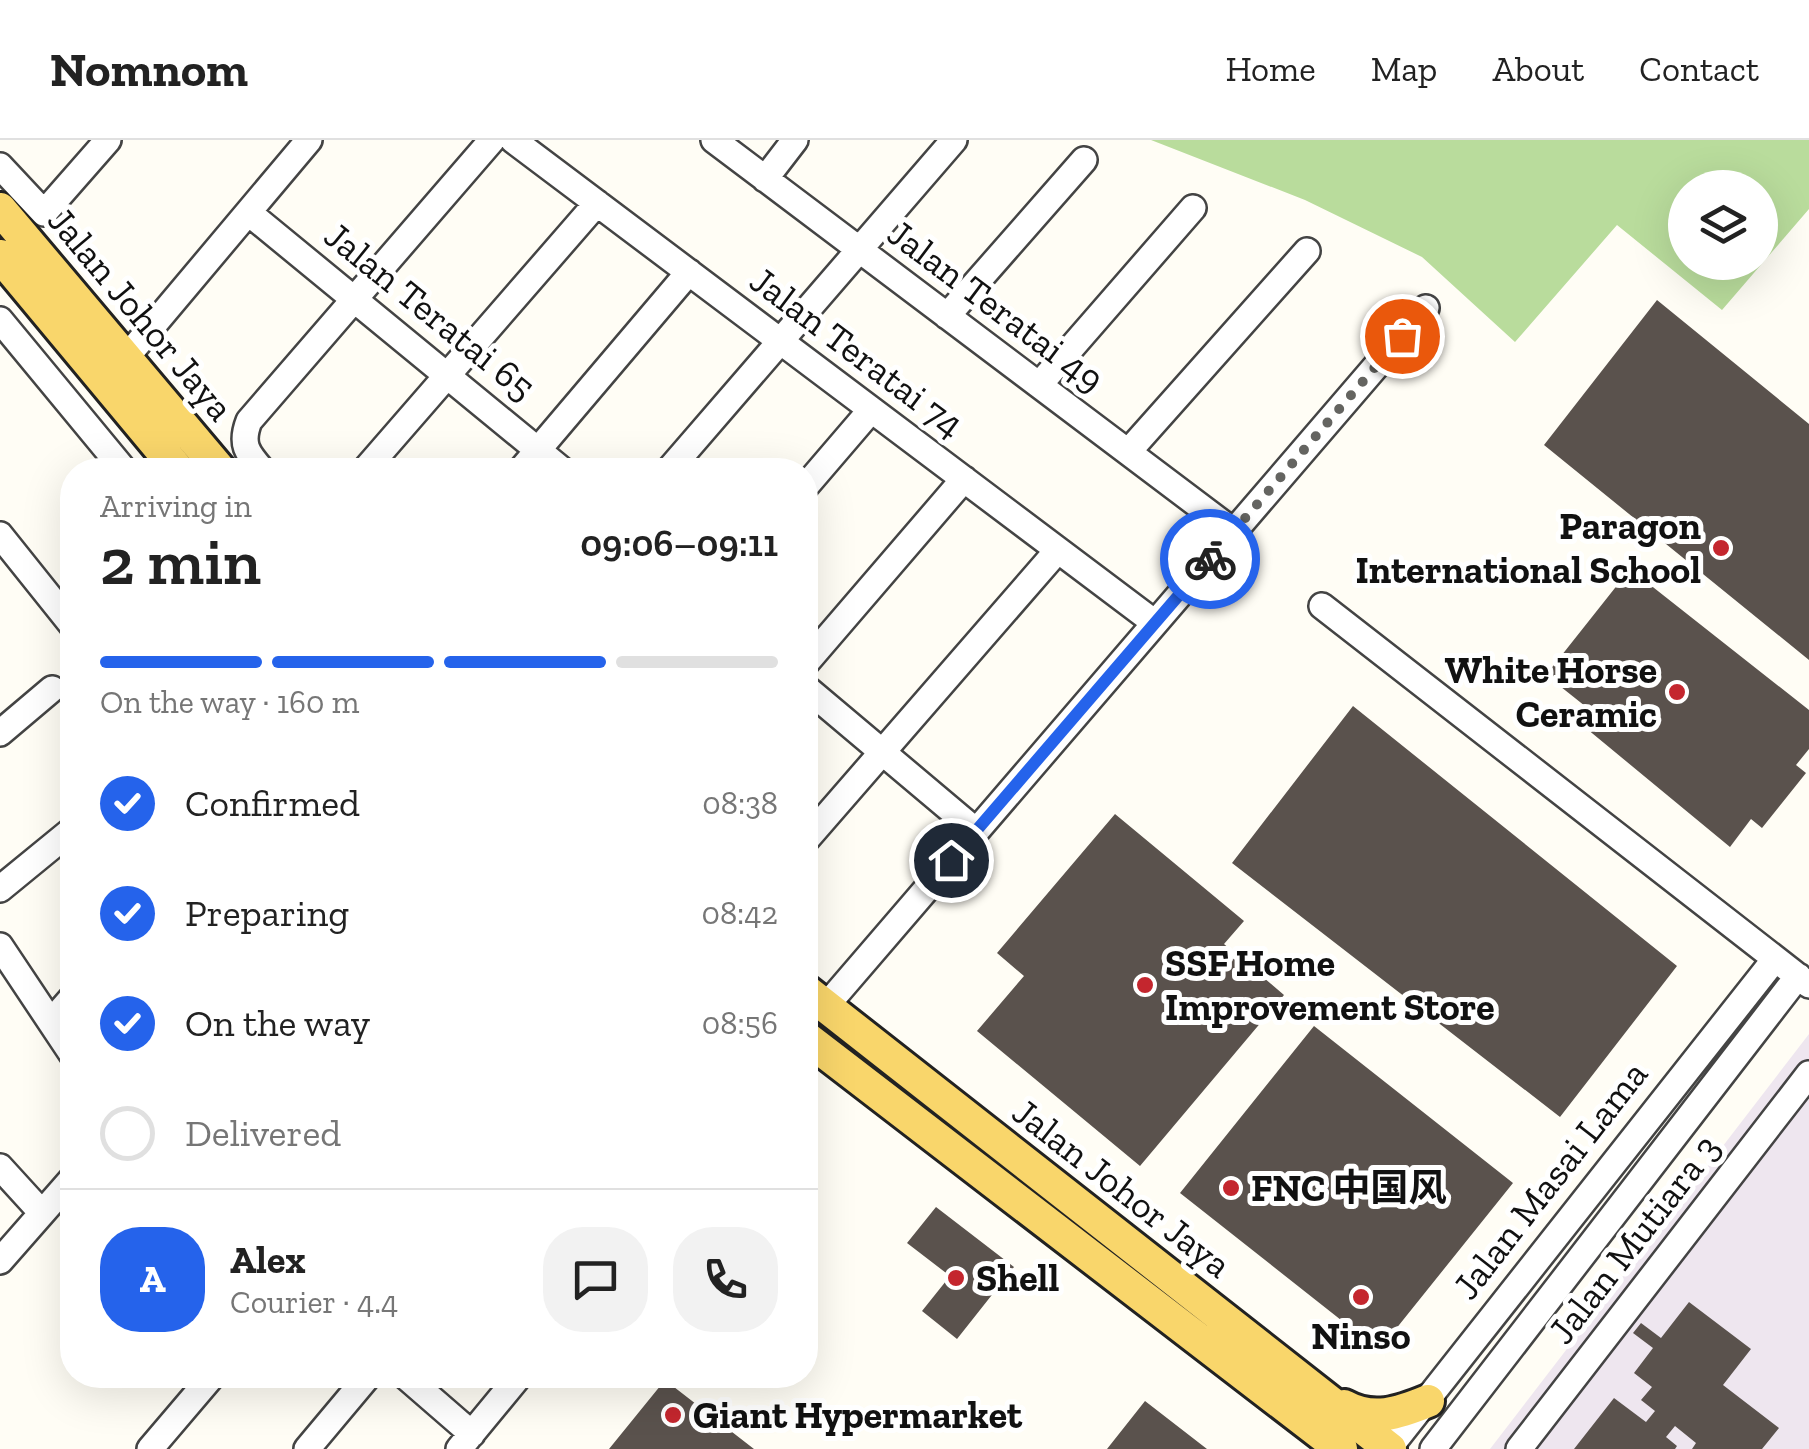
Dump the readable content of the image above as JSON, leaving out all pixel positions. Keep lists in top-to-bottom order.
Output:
{
  "streets": {
    "main road": ["Jalan Johor Jaya"],
    "street": [
      "Jalan Teratai 49",
      "Jalan Teratai 65",
      "Jalan Teratai 74",
      "Jalan Masai Lama",
      "Jalan Mutiara 3"
    ]
  },
  "crossings": [
    ["Jalan Johor Jaya", "Jalan Masai Lama"]
  ],
  "places": [
    "Paragon International School",
    "White Horse Ceramic",
    "SSF Home Improvement Store",
    "FNC 中国风",
    "Shell",
    "Ninso",
    "Giant Hypermarket"
  ],
  "page": {
    "header": "Nomnom",
    "nav": [
      "Home",
      "Map",
      "About",
      "Contact"
    ],
    "heading": ["2 min", "Arriving in", "09:06–09:11"],
    "panel": ["Alex", "Courier · 4.4"],
    "bar": "On the way · 160 m",
    "list": [
      ["Confirmed", "08:38"],
      ["Preparing", "08:42"],
      ["On the way", "08:56"],
      "Delivered"
    ],
    "round": "A"
  }
}
